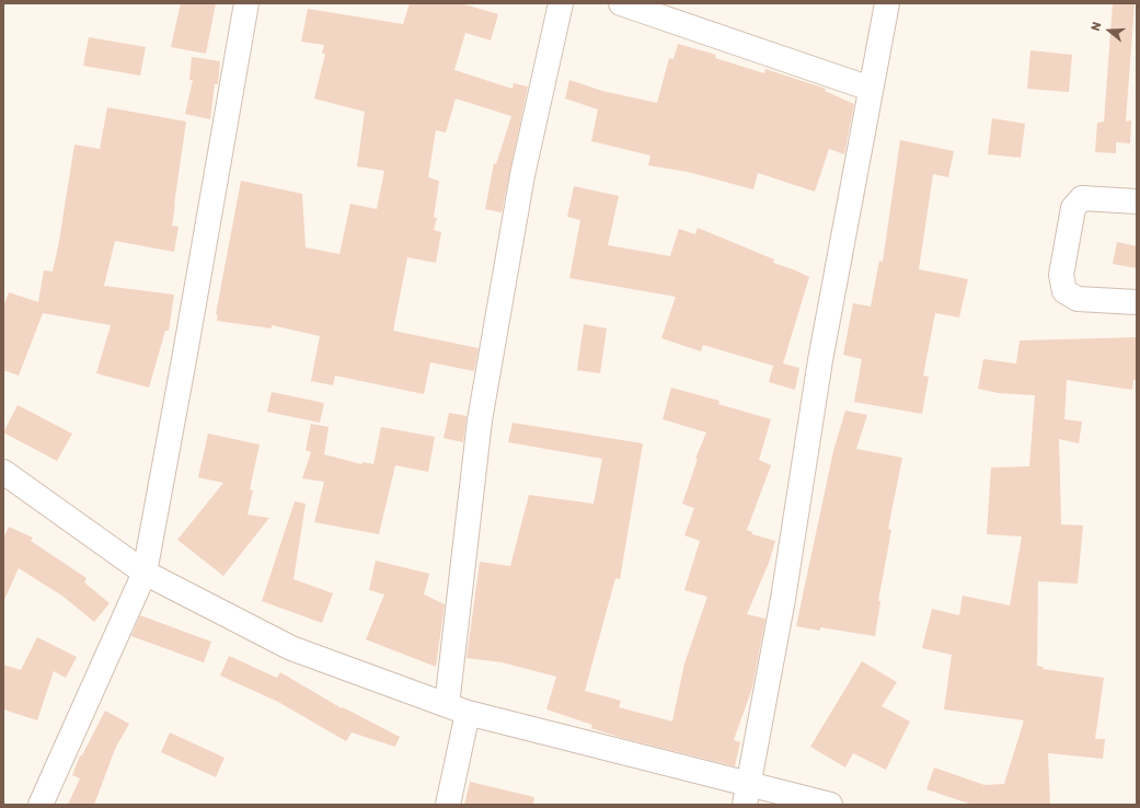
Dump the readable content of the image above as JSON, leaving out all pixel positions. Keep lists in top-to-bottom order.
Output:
{
  "north": "left"
}
